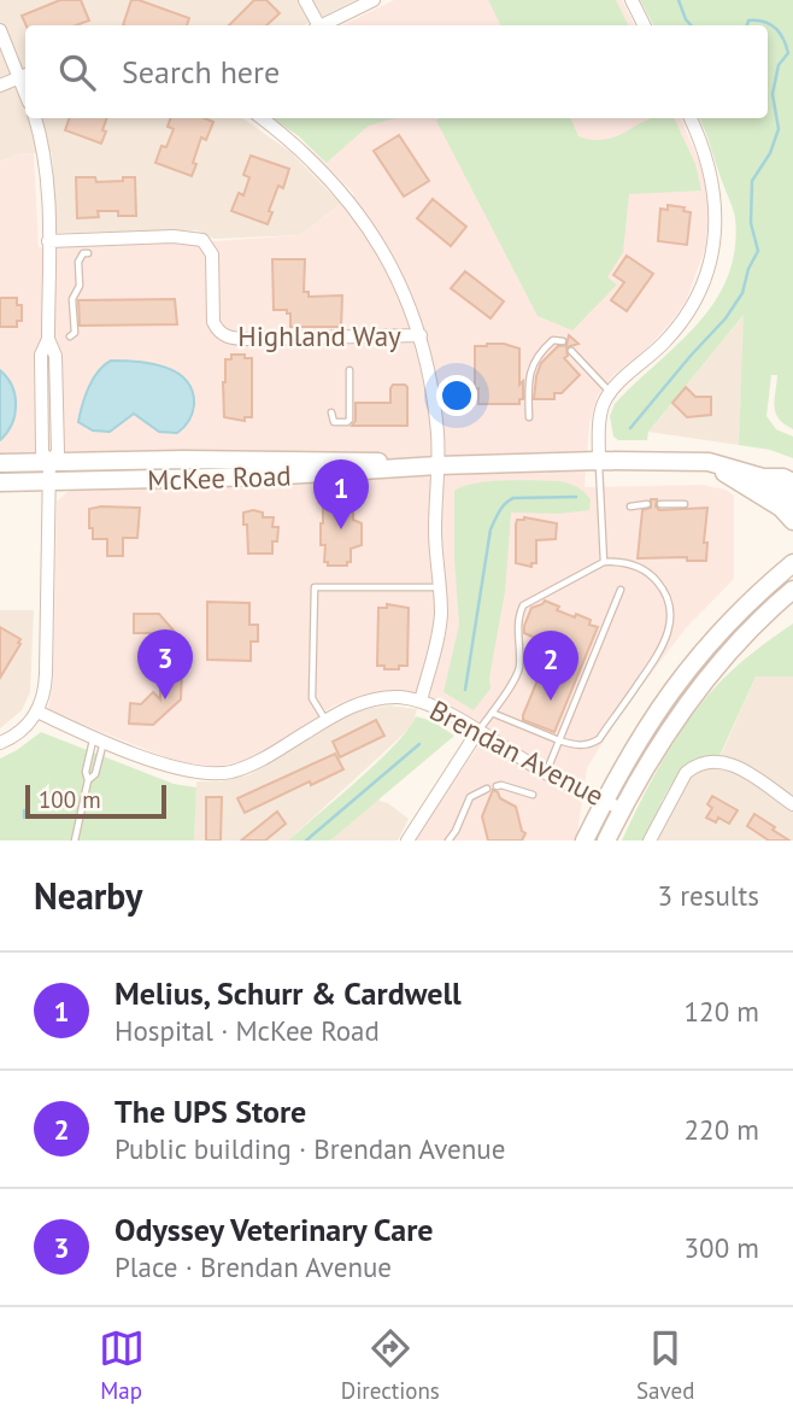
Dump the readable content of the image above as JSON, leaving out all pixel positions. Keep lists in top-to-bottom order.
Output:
{
  "streets": {
    "main road": ["McKee Road"],
    "street": ["Highland Way", "Brendan Avenue"]
  },
  "scale_bar": "100 m",
  "page": {
    "search": "Search here",
    "pins": ["1", "3", "2"],
    "scale": "100 m",
    "heading": ["Nearby", "3 results"],
    "list": [
      {
        "mark": "1",
        "name": "Melius, Schurr & Cardwell",
        "note": "Hospital · McKee Road",
        "value": "120 m"
      },
      {
        "mark": "2",
        "name": "The UPS Store",
        "note": "Public building · Brendan Avenue",
        "value": "220 m"
      },
      {
        "mark": "3",
        "name": "Odyssey Veterinary Care",
        "note": "Place · Brendan Avenue",
        "value": "300 m"
      }
    ],
    "nav": ["Map", "Directions", "Saved"]
  }
}
